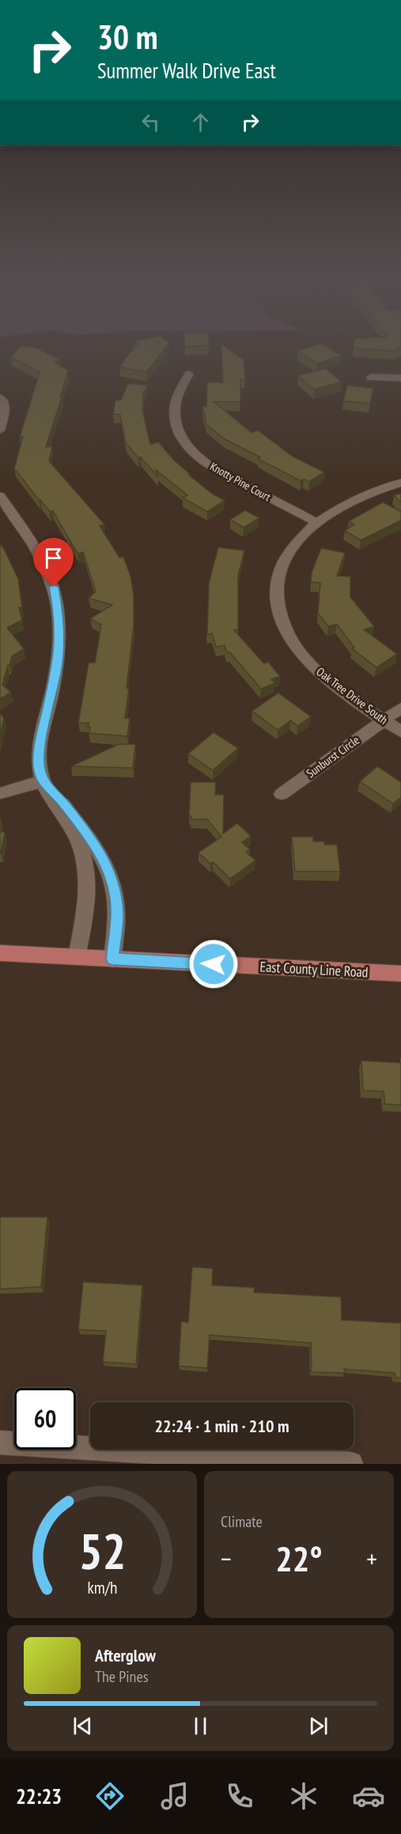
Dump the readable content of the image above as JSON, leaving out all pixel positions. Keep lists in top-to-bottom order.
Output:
{
  "streets": {
    "main road": ["East County Line Road"],
    "street": ["Knotty Pine Court", "Oak Tree Drive South", "Sunburst Circle"]
  },
  "crossings": [
    ["Knotty Pine Court", "Oak Tree Drive South"],
    ["Oak Tree Drive South", "Sunburst Circle"]
  ],
  "page": {
    "turn": ["30 m", "Summer Walk Drive East"],
    "limit": "60",
    "trip": "22:24 · 1 min · 210 m",
    "tile": "Climate",
    "heat": ["−", "22°", "+"],
    "song": ["Afterglow", "The Pines"],
    "tabs": "22:23",
    "gauge": ["52", "km/h"]
  }
}
